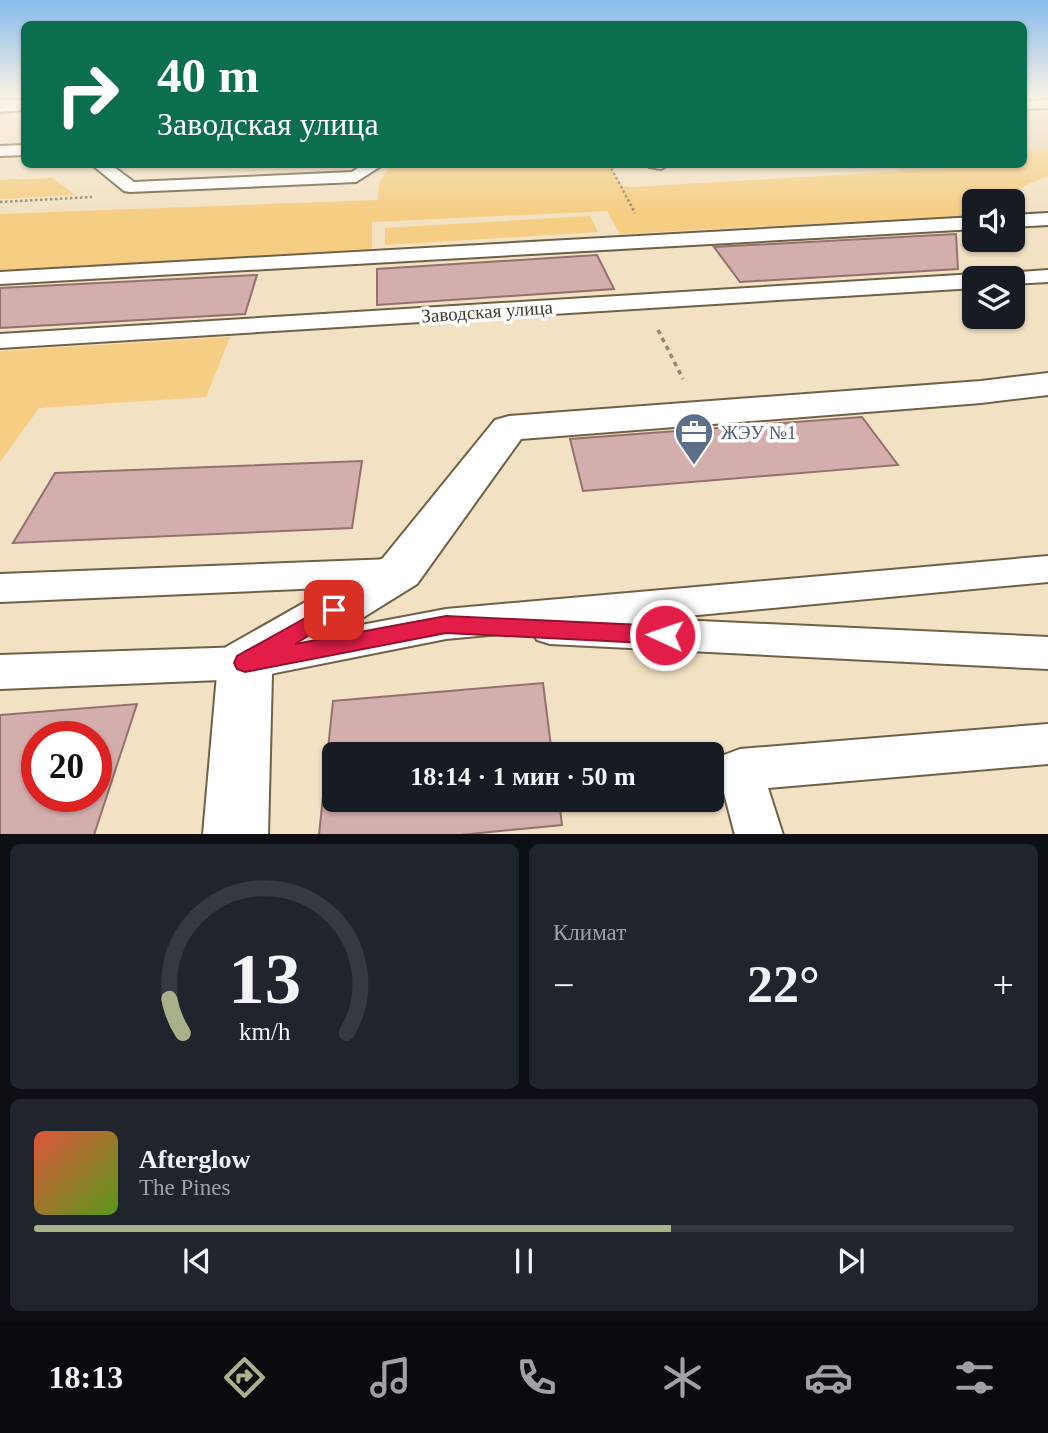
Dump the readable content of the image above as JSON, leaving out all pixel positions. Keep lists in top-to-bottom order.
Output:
{
  "streets": {
    "lane": ["Заводская улица"]
  },
  "places": {
    "office": ["ЖЭУ №1"]
  },
  "page": {
    "turn": ["40 m", "Заводская улица"],
    "limit": "20",
    "trip": "18:14 · 1 мин · 50 m",
    "tile": "Климат",
    "heat": ["−", "22°", "+"],
    "song": ["Afterglow", "The Pines"],
    "tabs": "18:13",
    "gauge": ["13", "km/h"]
  }
}
